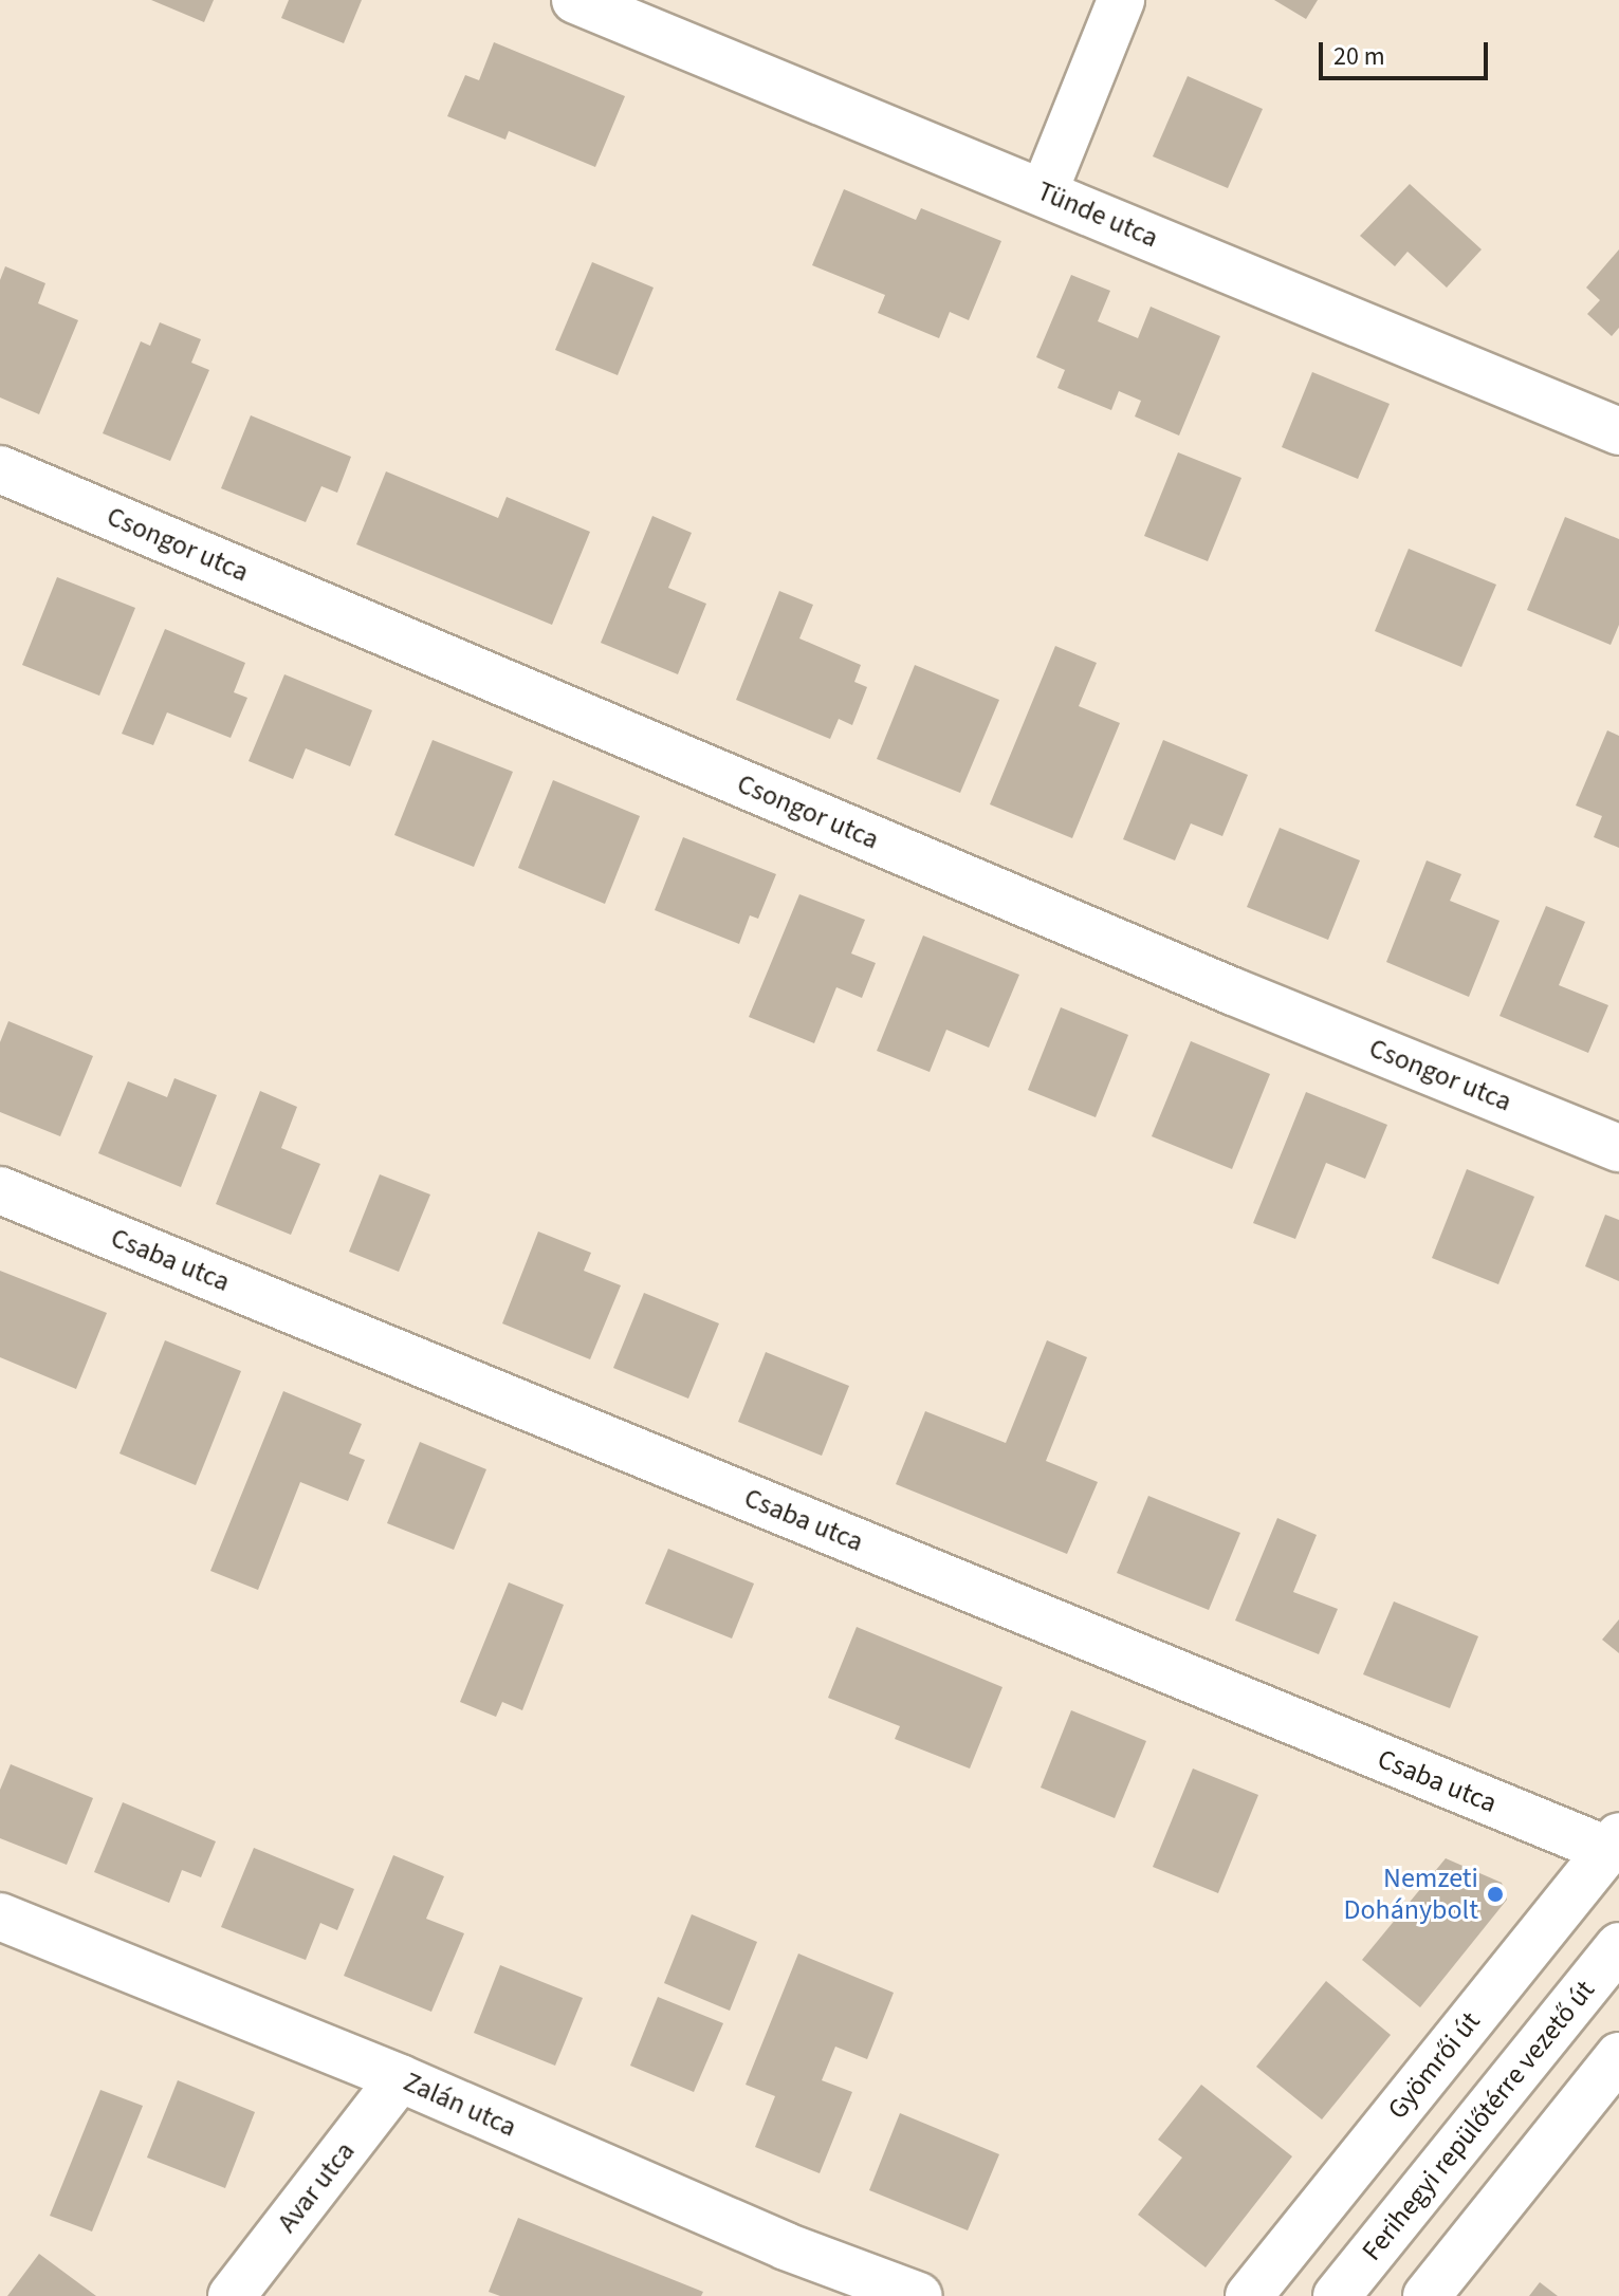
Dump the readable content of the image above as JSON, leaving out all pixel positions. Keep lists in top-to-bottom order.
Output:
{
  "streets": {
    "street": [
      "Tünde utca",
      "Csongor utca",
      "Csaba utca",
      "Gyömrői út",
      "Zalán utca",
      "Ferihegyi repülőtérre vezető út",
      "Avar utca"
    ]
  },
  "crossings": [
    ["Csaba utca", "Gyömrői út"],
    ["Zalán utca", "Avar utca"]
  ],
  "places": ["Nemzeti Dohánybolt"],
  "scale_bar": "20 m"
}
